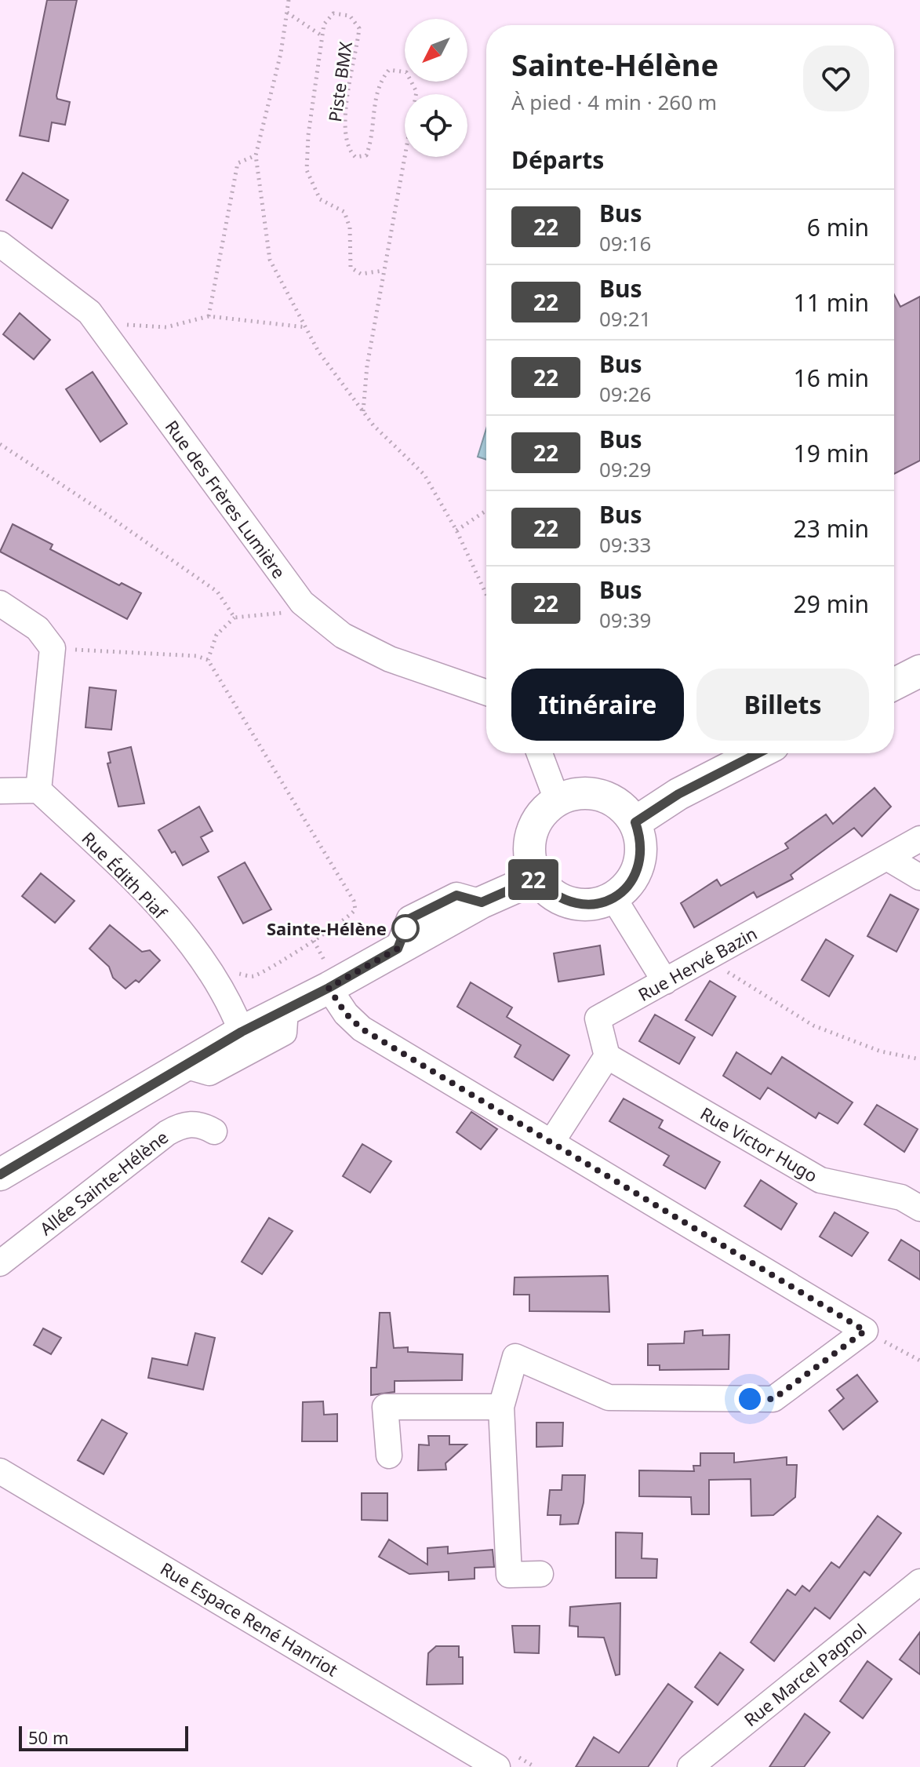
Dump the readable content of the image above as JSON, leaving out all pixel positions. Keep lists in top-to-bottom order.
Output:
{
  "streets": {
    "street": [
      "Rue des Frères Lumière",
      "Rue Édith Piaf",
      "Rue Hervé Bazin",
      "Rue Victor Hugo",
      "Allée Sainte-Hélène",
      "Rue Espace René Hanriot",
      "Rue Marcel Pagnol"
    ],
    "path": ["Piste BMX"]
  },
  "crossings": [
    ["Rue Hervé Bazin", "Rue Victor Hugo"]
  ],
  "places": ["Sainte-Hélène"],
  "lines": ["bus line 22"],
  "scale_bar": "50 m",
  "north": "bottom left",
  "page": {
    "on_map": "22",
    "heading": [
      ["Sainte-Hélène", "À pied · 4 min · 260 m"],
      "Départs"
    ],
    "list": [
      {
        "mark": "22",
        "name": "Bus",
        "note": "09:16",
        "value": "6 min"
      },
      {
        "mark": "22",
        "name": "Bus",
        "note": "09:21",
        "value": "11 min"
      },
      {
        "mark": "22",
        "name": "Bus",
        "note": "09:26",
        "value": "16 min"
      },
      {
        "mark": "22",
        "name": "Bus",
        "note": "09:29",
        "value": "19 min"
      },
      {
        "mark": "22",
        "name": "Bus",
        "note": "09:33",
        "value": "23 min"
      },
      {
        "mark": "22",
        "name": "Bus",
        "note": "09:39",
        "value": "29 min"
      }
    ],
    "buttons": ["Itinéraire", "Billets"],
    "scale": "50 m"
  }
}
